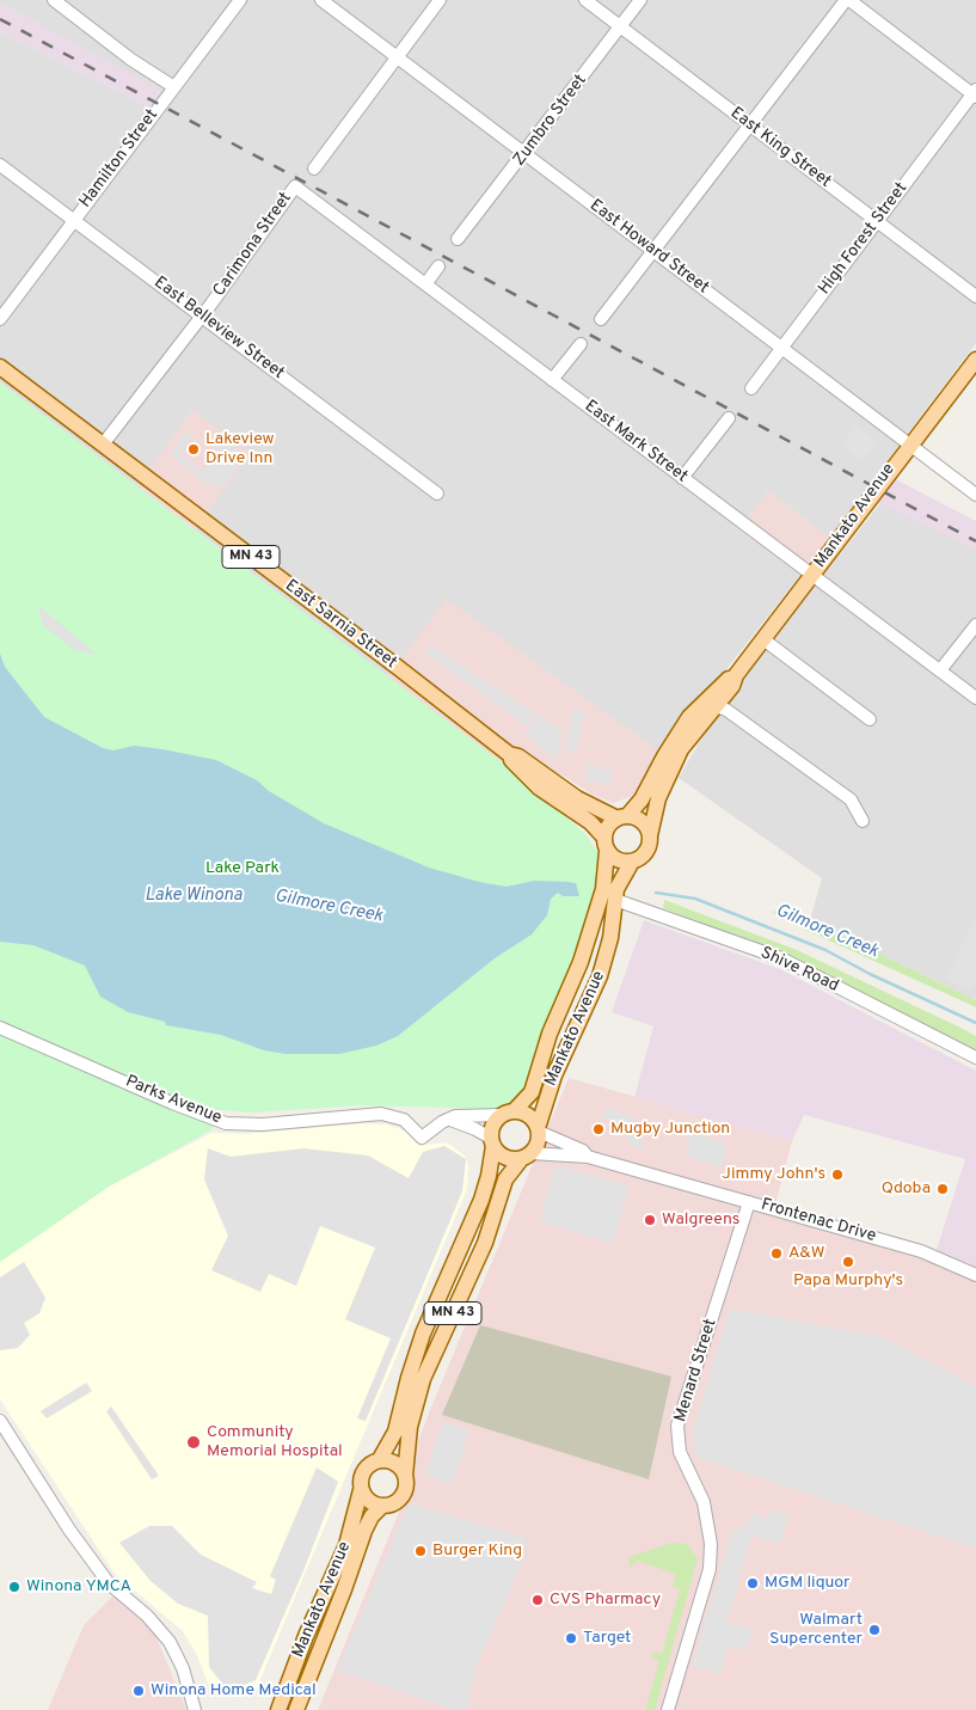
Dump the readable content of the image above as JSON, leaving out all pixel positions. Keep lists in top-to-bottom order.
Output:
{
  "streets": {
    "main road": ["Mankato Avenue", "MN 43", "East Sarnia Street"],
    "street": [
      "Zumbro Street",
      "East King Street",
      "Hamilton Street",
      "High Forest Street",
      "Carimona Street",
      "East Howard Street",
      "East Belleview Street",
      "East Mark Street",
      "Shive Road",
      "Parks Avenue",
      "Frontenac Drive",
      "Menard Street"
    ]
  },
  "crossings": [
    ["Zumbro Street", "East King Street"],
    ["Zumbro Street", "East Howard Street"],
    ["East King Street", "High Forest Street"],
    ["Hamilton Street", "East Belleview Street"],
    ["High Forest Street", "East Howard Street"],
    ["Carimona Street", "East Belleview Street"],
    ["Carimona Street", "East Mark Street"],
    ["Carimona Street", "East Sarnia Street"],
    ["East Howard Street", "Mankato Avenue"],
    ["East Mark Street", "Mankato Avenue"],
    ["Mankato Avenue", "MN 43"],
    ["Mankato Avenue", "East Sarnia Street"],
    ["Mankato Avenue", "Shive Road"],
    ["Mankato Avenue", "Parks Avenue"],
    ["Mankato Avenue", "Frontenac Drive"],
    ["MN 43", "East Sarnia Street"],
    ["Parks Avenue", "Frontenac Drive"],
    ["Frontenac Drive", "Menard Street"]
  ],
  "water": ["Lake Winona", "Gilmore Creek"],
  "parks": ["Lake Park"],
  "places": [
    "Lakeview Drive Inn",
    "Mugby Junction",
    "Jimmy John's",
    "Qdoba",
    "Walgreens",
    "A&W",
    "Papa Murphy's",
    "Community Memorial Hospital",
    "Burger King",
    "MGM liquor",
    "Winona YMCA",
    "CVS Pharmacy",
    "Walmart Supercenter",
    "Target",
    "Winona Home Medical"
  ]
}
